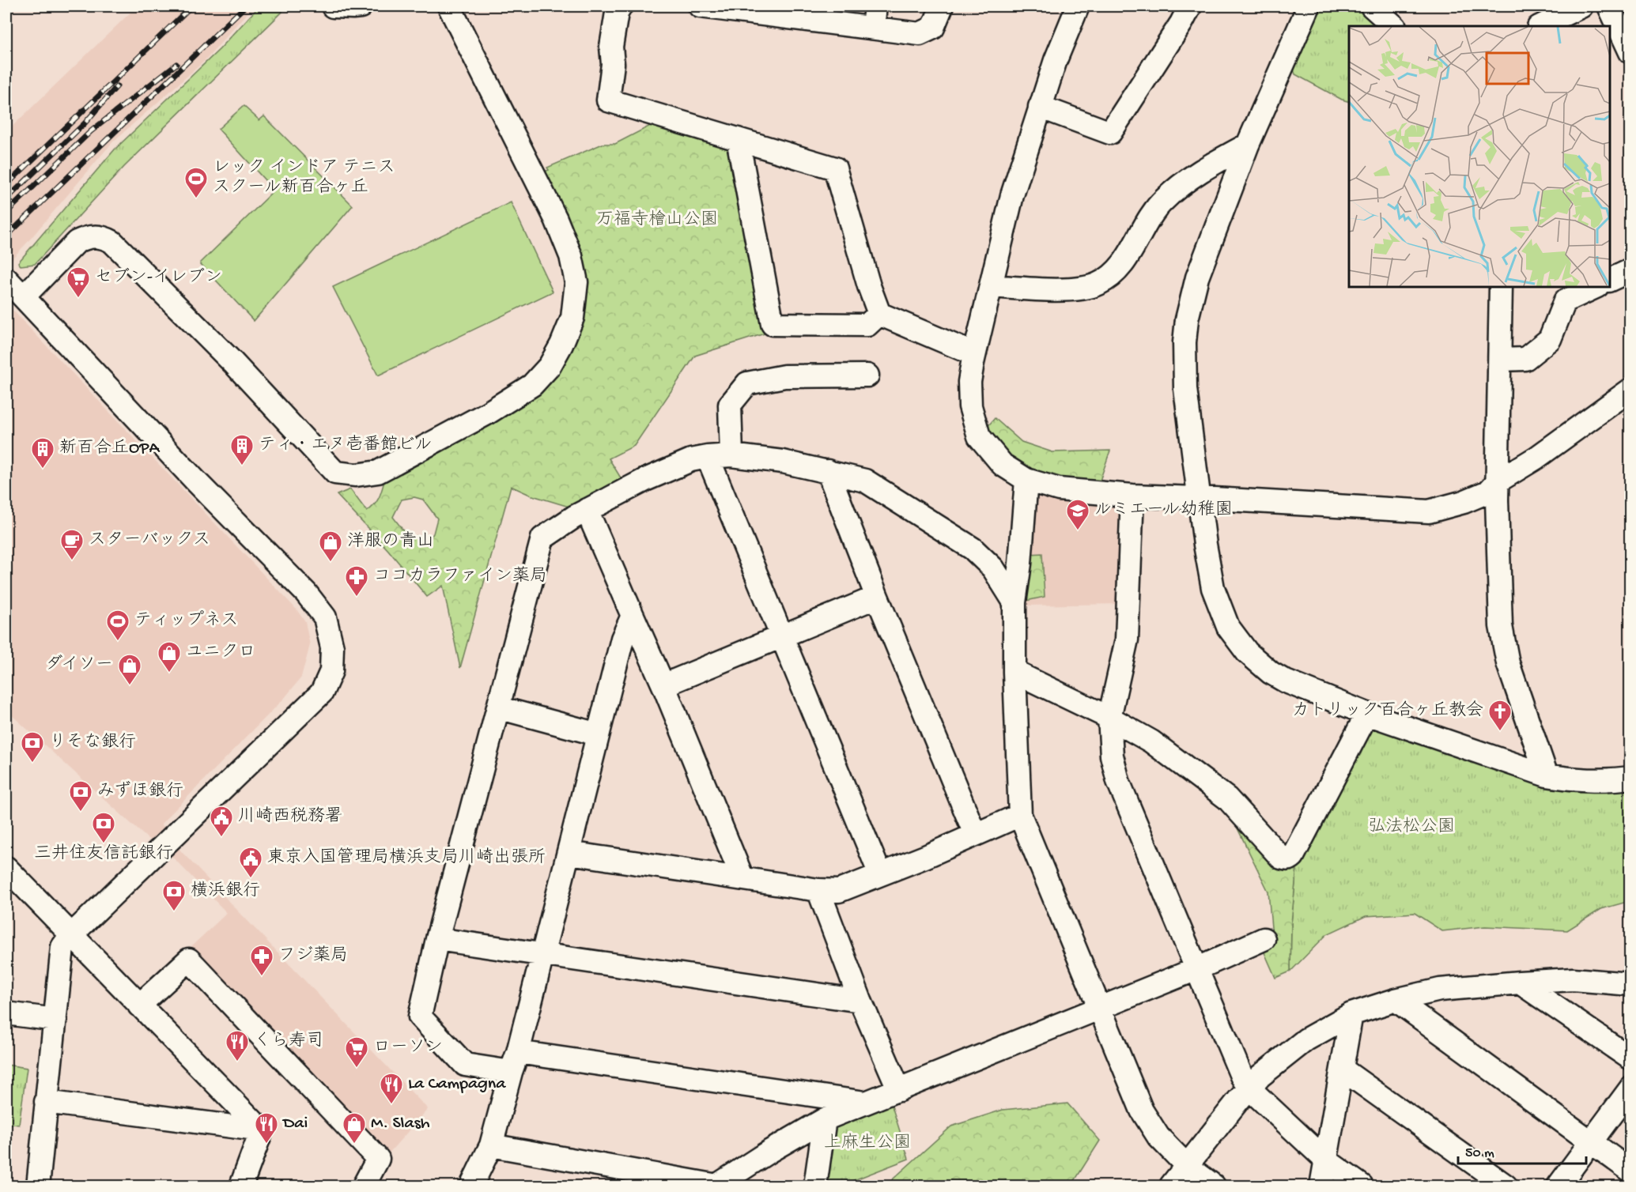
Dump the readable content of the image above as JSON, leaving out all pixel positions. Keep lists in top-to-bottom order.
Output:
{
  "parks": ["万福寺檜山公園", "弘法松公園", "上麻生公園"],
  "places": {
    "sports": ["レック インドア テニス スクール新百合ヶ丘", "ティップネス"],
    "supermarket": ["セブン-イレブン", "ローソン"],
    "building": ["ティ・エヌ壱番館ビル", "新百合丘OPA"],
    "school or university": ["ルミエール幼稚園"],
    "cafe": ["スターバックス"],
    "shop": [
      "洋服の青山",
      "ユニクロ",
      "ダイソー",
      "M. Slash"
    ],
    "pharmacy": ["ココカラファイン薬局", "フジ薬局"],
    "church": ["カトリック百合ヶ丘教会"],
    "bank": [
      "りそな銀行",
      "みずほ銀行",
      "三井住友信託銀行",
      "横浜銀行"
    ],
    "public building": ["川崎西税務署", "東京入国管理局横浜支局川崎出張所"],
    "restaurant": ["くら寿司", "La Campagna", "Dai"]
  },
  "scale_bar": "50 m"
}
